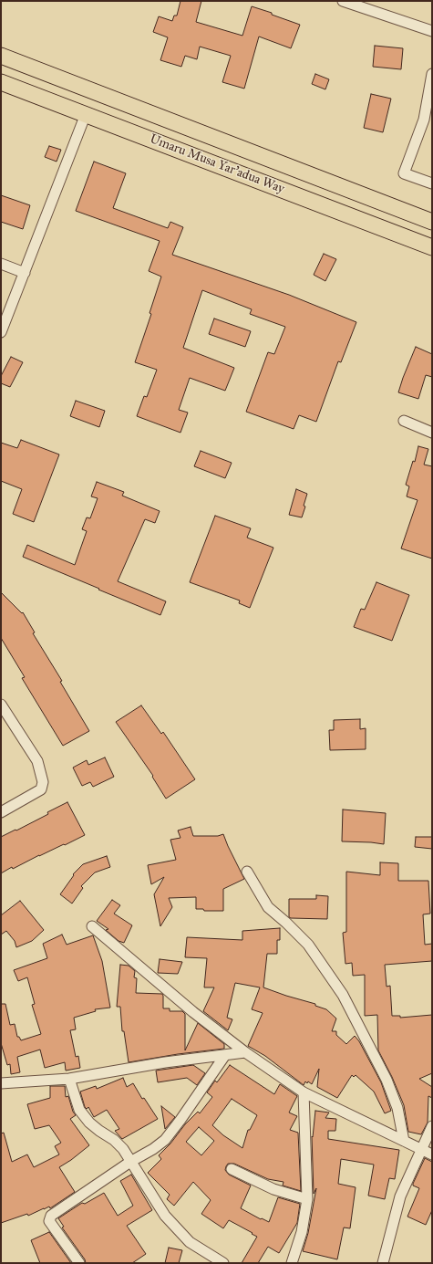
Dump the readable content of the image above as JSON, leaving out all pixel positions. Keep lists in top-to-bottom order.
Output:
{
  "streets": {
    "main road": ["Umaru Musa Yar'adua Way"]
  }
}
